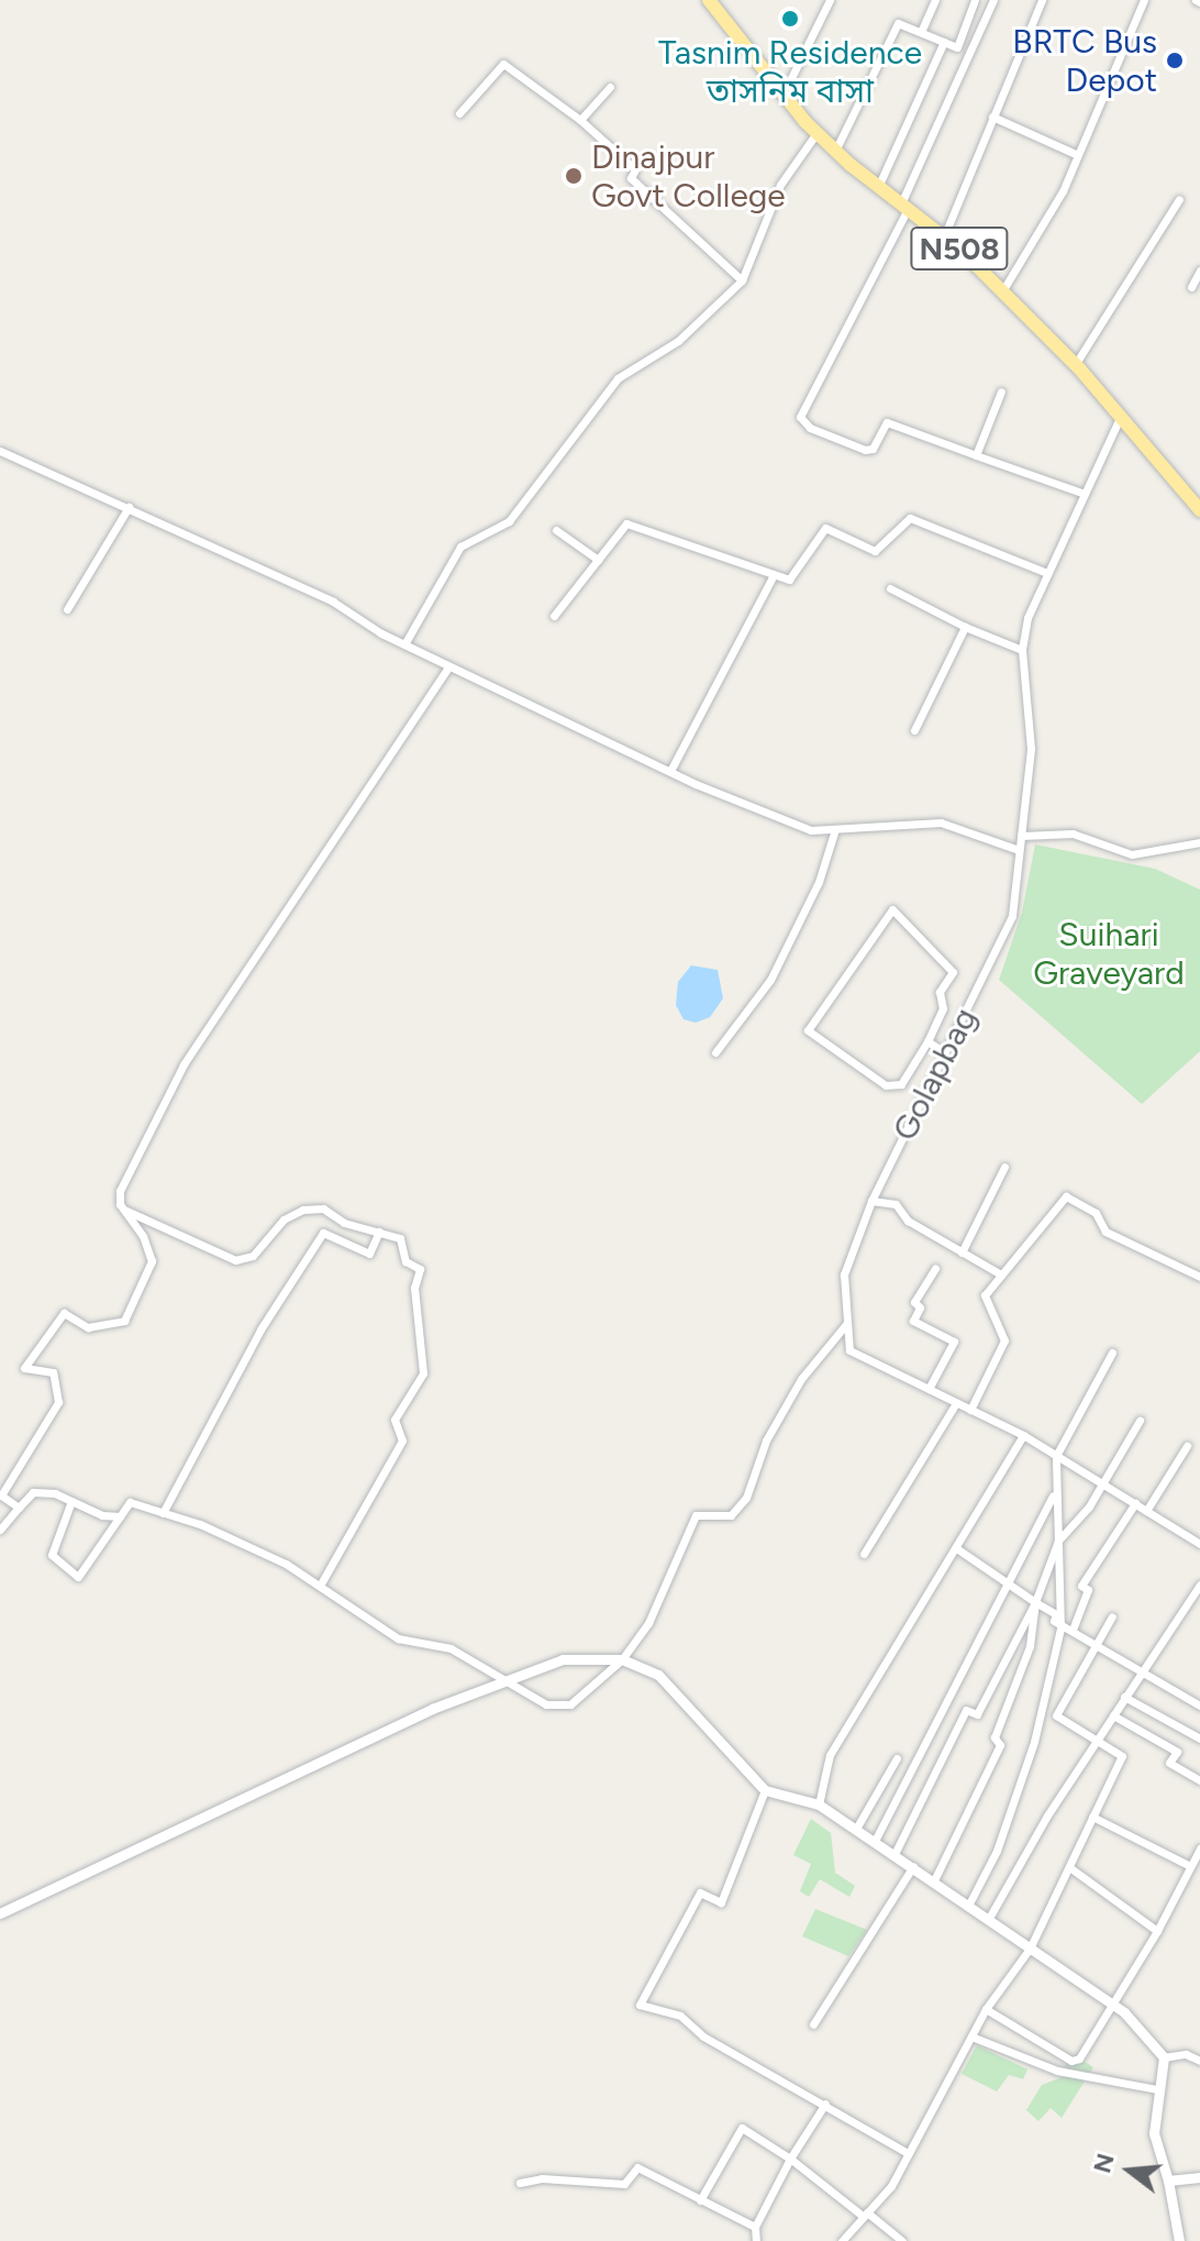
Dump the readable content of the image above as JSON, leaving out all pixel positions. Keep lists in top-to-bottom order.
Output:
{
  "streets": {
    "highway": ["N508"],
    "street": ["Golapbag"]
  },
  "crossings": [
    ["N508", "Golapbag"]
  ],
  "parks": ["Suihari Graveyard"],
  "places": ["Tasnim Residence তাসনিম বাসা", "BRTC Bus Depot", "Dinajpur Govt College"],
  "north": "left"
}
